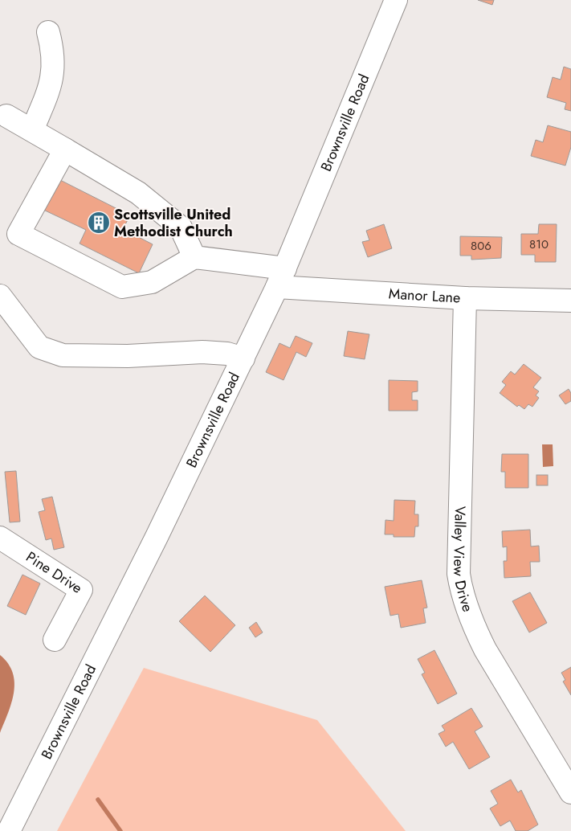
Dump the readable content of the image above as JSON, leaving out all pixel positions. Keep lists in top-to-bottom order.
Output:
{
  "streets": {
    "street": [
      "Brownsville Road",
      "Manor Lane",
      "Valley View Drive",
      "Pine Drive"
    ]
  },
  "crossings": [
    ["Brownsville Road", "Manor Lane"],
    ["Manor Lane", "Valley View Drive"]
  ],
  "places": {
    "building": ["Scottsville United Methodist Church"]
  },
  "house_numbers": ["810", "806"]
}
